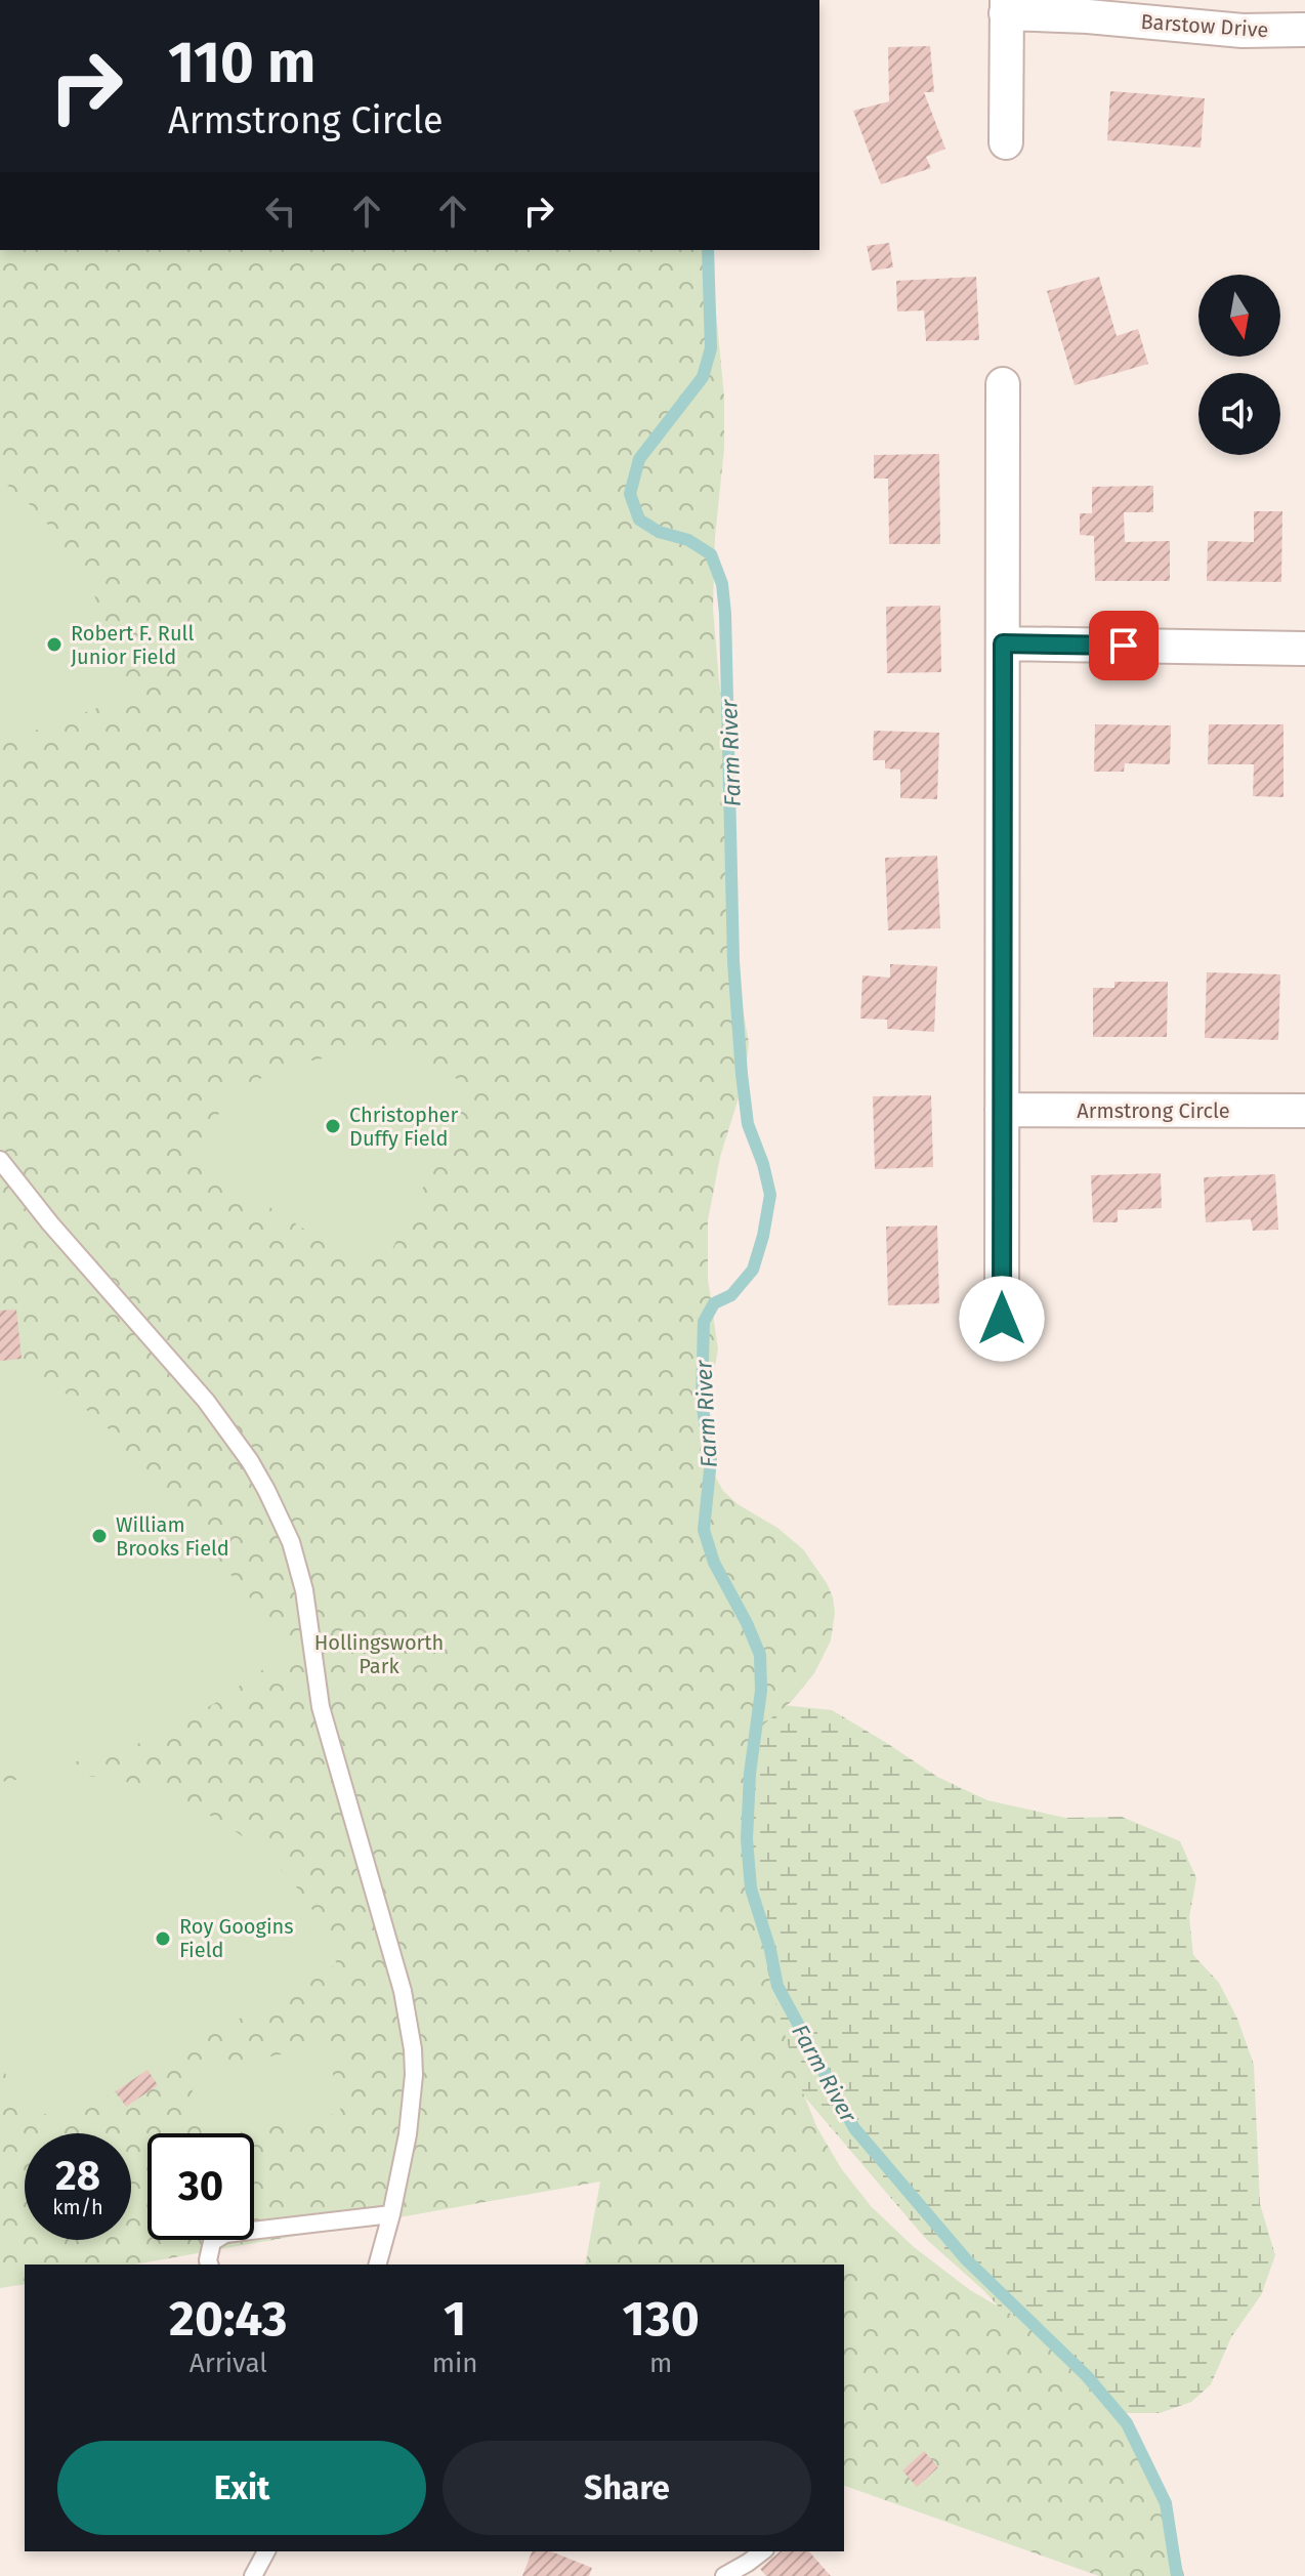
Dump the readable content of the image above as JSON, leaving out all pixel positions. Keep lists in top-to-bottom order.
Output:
{
  "streets": {
    "street": ["Barstow Drive", "Armstrong Circle"]
  },
  "water": ["Farm River"],
  "parks": ["Hollingsworth Park"],
  "places": [
    "Robert F. Rull Junior Field",
    "Christopher Duffy Field",
    "William Brooks Field",
    "Roy Googins Field"
  ],
  "north": "bottom",
  "page": {
    "turn": ["110 m", "Armstrong Circle"],
    "speed": "28 km/h",
    "limit": "30",
    "eta": [
      "20:43",
      "Arrival",
      "1",
      "min",
      "130",
      "m"
    ],
    "buttons": ["Exit", "Share"]
  }
}
